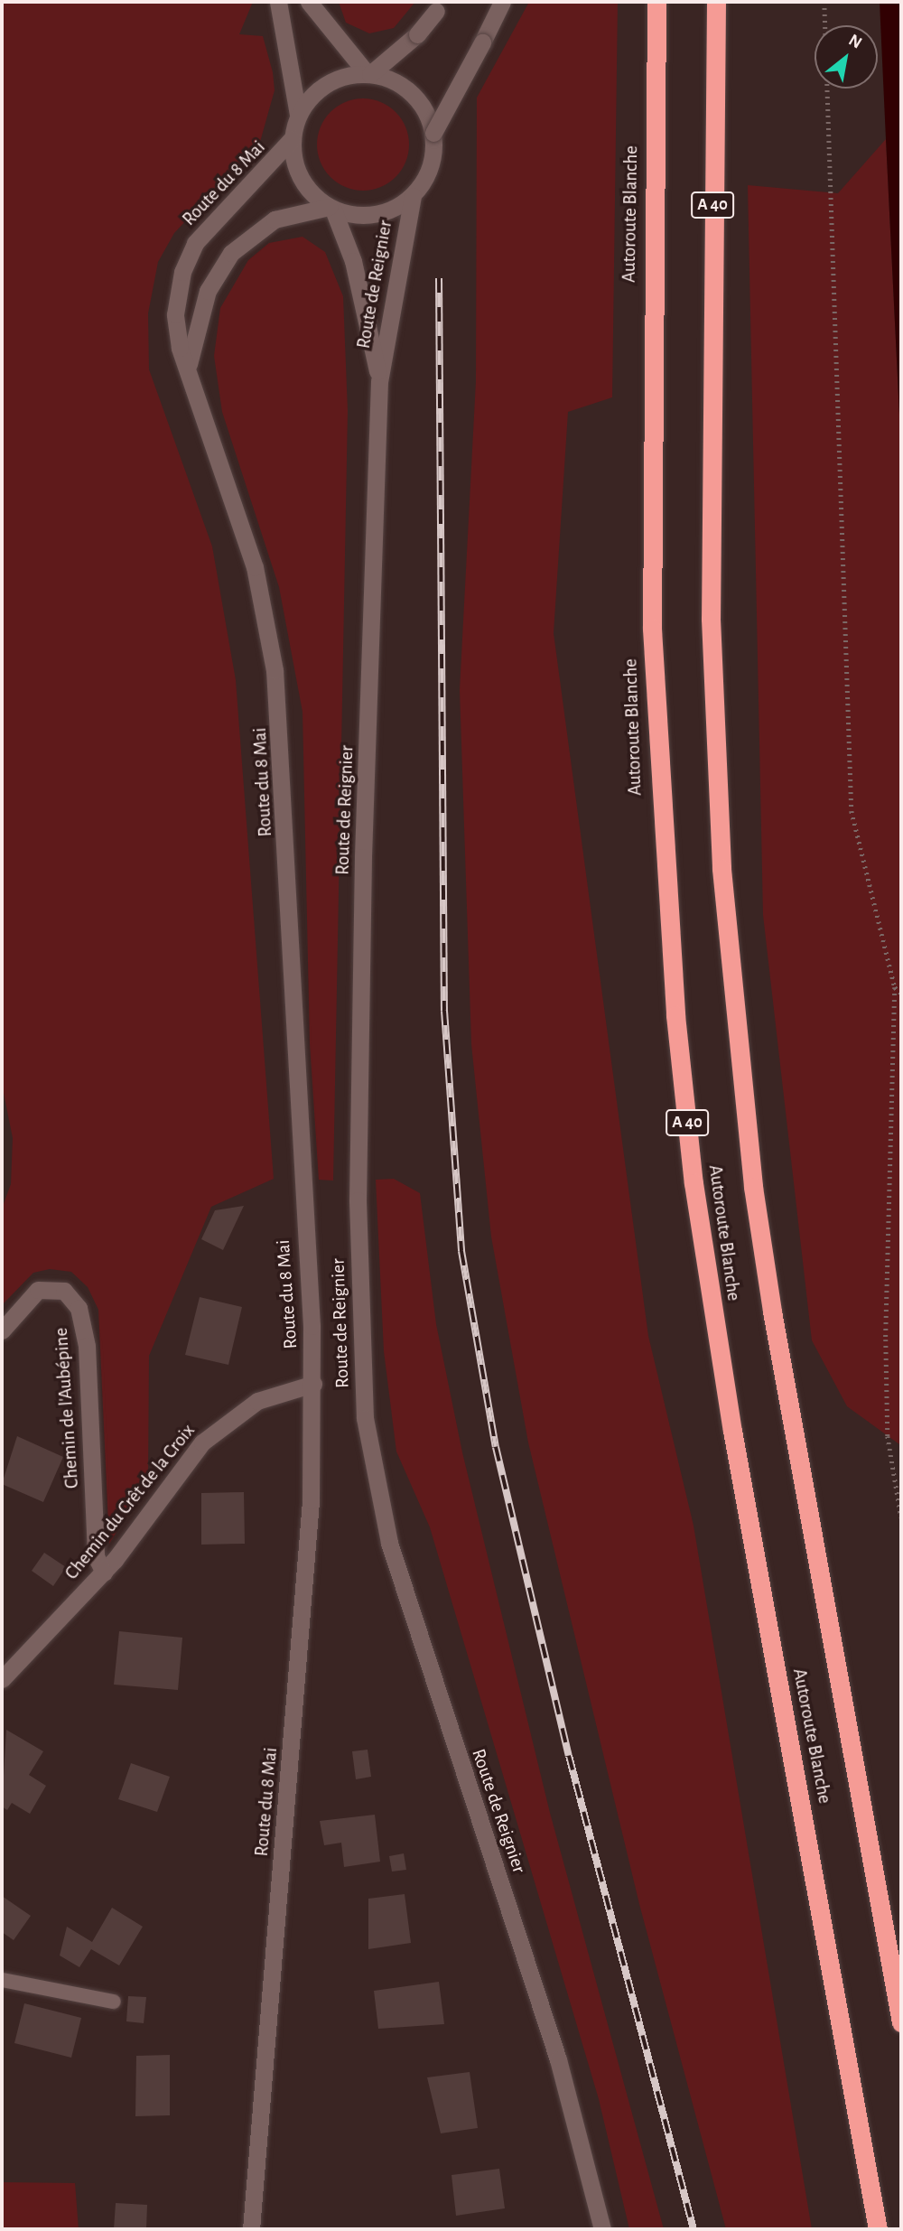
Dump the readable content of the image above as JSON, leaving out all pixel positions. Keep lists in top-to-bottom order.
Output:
{
  "streets": {
    "highway": ["A 40", "Autoroute Blanche"],
    "main road": [
      "Route du 8 Mai",
      "Route de Reignier",
      "Chemin de l'Aubépine",
      "Chemin du Crêt de la Croix"
    ]
  },
  "crossings": [
    ["Route du 8 Mai", "Route de Reignier"],
    ["Route du 8 Mai", "Chemin du Crêt de la Croix"],
    ["Chemin de l'Aubépine", "Chemin du Crêt de la Croix"]
  ],
  "north": "top right"
}
